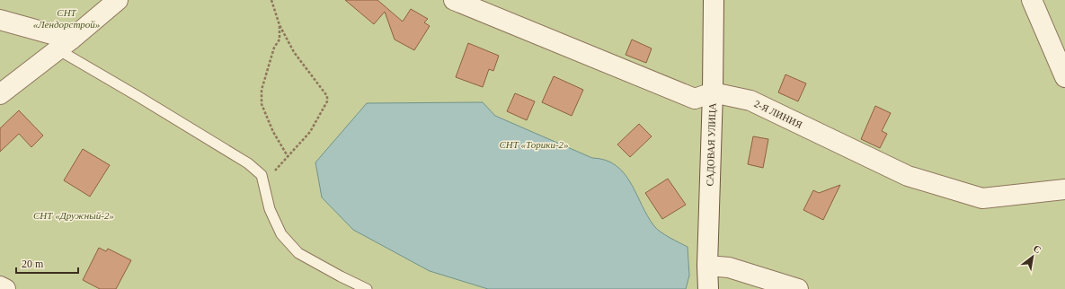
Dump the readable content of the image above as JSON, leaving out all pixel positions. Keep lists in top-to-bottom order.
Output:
{
  "streets": {
    "street": ["2-Я ЛИНИЯ", "САДОВАЯ УЛИЦА"]
  },
  "crossings": [
    ["2-Я ЛИНИЯ", "САДОВАЯ УЛИЦА"]
  ],
  "parks": ["СНТ «Лендорстрой»", "СНТ «Торики-2»", "СНТ «Дружный-2»"],
  "scale_bar": "20 m",
  "north": "top right"
}
